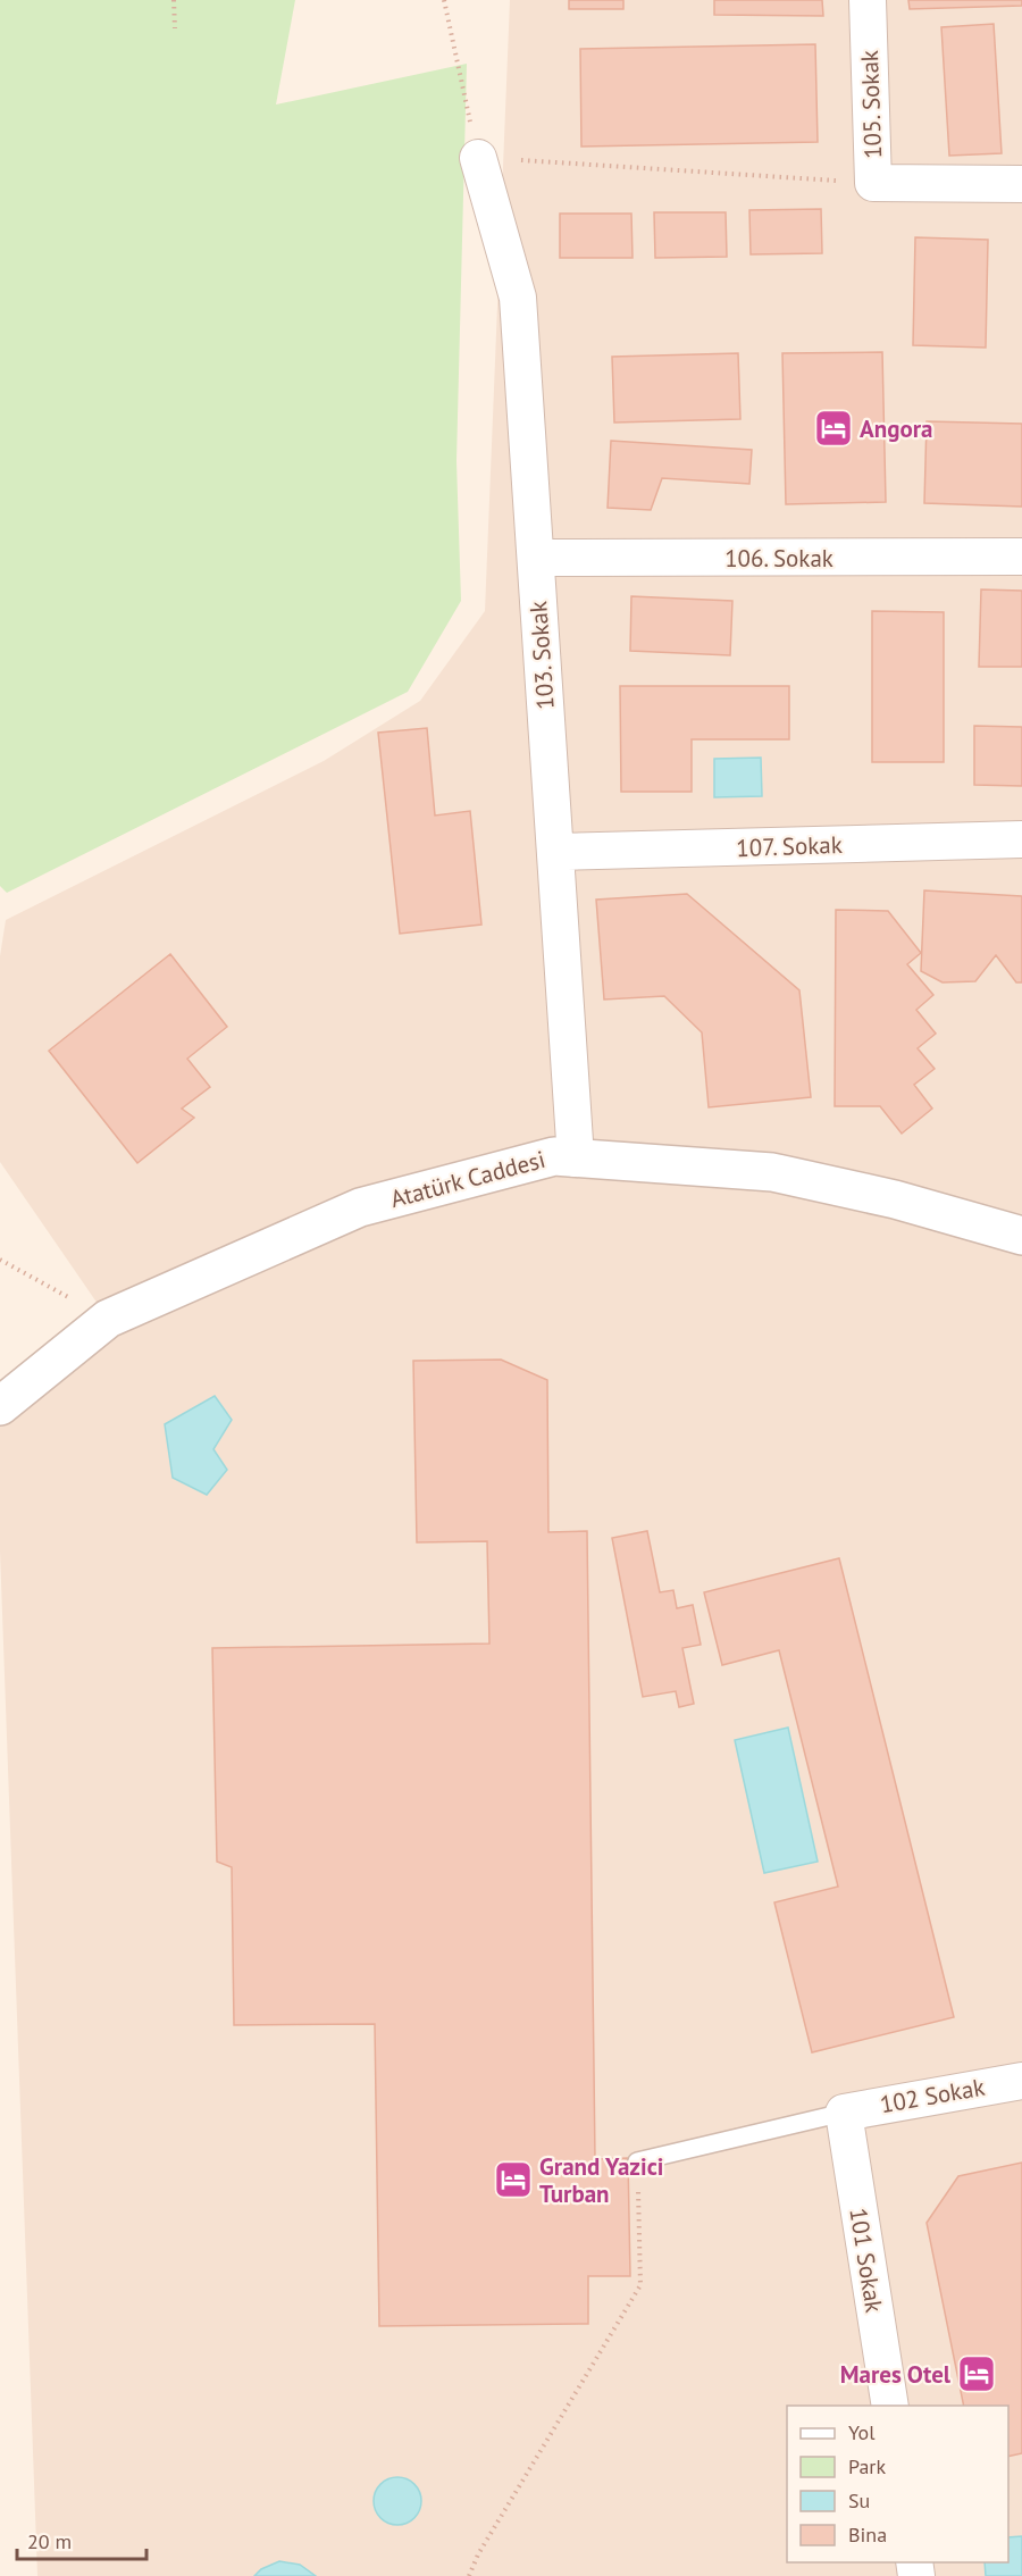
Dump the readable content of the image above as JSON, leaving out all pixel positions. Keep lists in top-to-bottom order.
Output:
{
  "streets": {
    "street": [
      "105. Sokak",
      "106. Sokak",
      "103. Sokak",
      "107. Sokak",
      "Atatürk Caddesi",
      "102 Sokak",
      "101 Sokak"
    ]
  },
  "crossings": [
    ["106. Sokak", "103. Sokak"],
    ["103. Sokak", "107. Sokak"],
    ["103. Sokak", "Atatürk Caddesi"],
    ["102 Sokak", "101 Sokak"]
  ],
  "places": {
    "hotel": ["Angora", "Grand Yazici Turban", "Mares Otel"]
  },
  "legend": [
    "Yol",
    "Park",
    "Su",
    "Bina"
  ],
  "scale_bar": "20 m"
}
